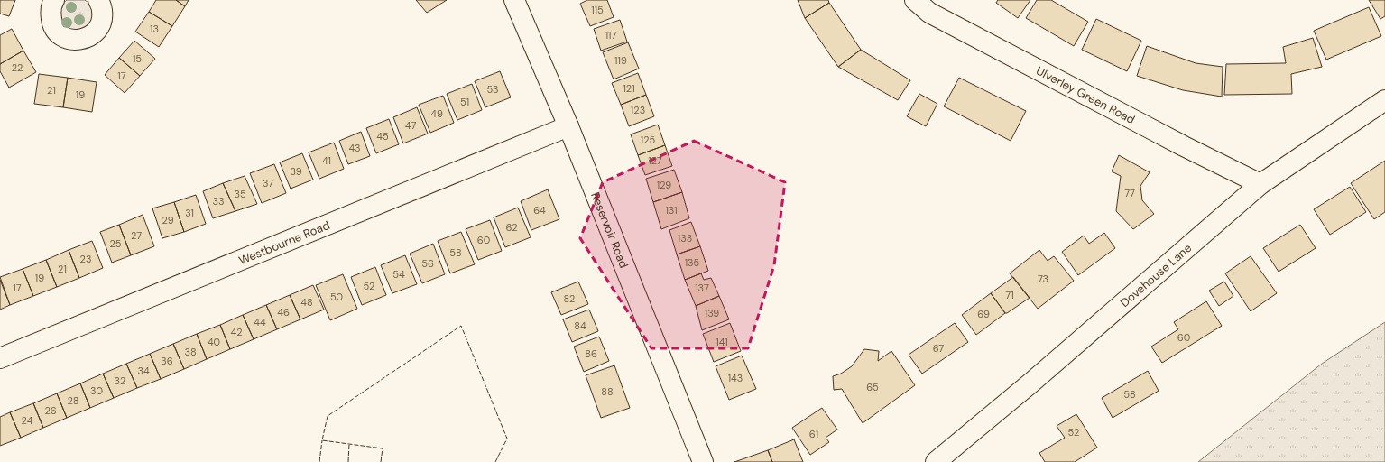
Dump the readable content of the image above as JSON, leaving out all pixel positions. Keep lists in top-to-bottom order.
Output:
{
  "streets": {
    "street": [
      "Ulverley Green Road",
      "Reservoir Road",
      "Westbourne Road",
      "Dovehouse Lane"
    ]
  },
  "crossings": [
    ["Ulverley Green Road", "Dovehouse Lane"],
    ["Reservoir Road", "Westbourne Road"]
  ],
  "house_numbers": [
    "115",
    "13",
    "117",
    "15",
    "119",
    "22",
    "17",
    "121",
    "53",
    "21",
    "19",
    "51",
    "123",
    "49",
    "47",
    "45",
    "125",
    "43",
    "41",
    "127",
    "39",
    "37",
    "129",
    "77",
    "35",
    "33",
    "64",
    "131",
    "31",
    "29",
    "62",
    "27",
    "133",
    "60",
    "25",
    "58",
    "23",
    "135",
    "56",
    "21",
    "54",
    "19",
    "73",
    "52",
    "17",
    "137",
    "71",
    "50",
    "82",
    "48",
    "46",
    "139",
    "69",
    "44",
    "84",
    "42",
    "60",
    "40",
    "141",
    "67",
    "38",
    "86",
    "36",
    "34",
    "143",
    "32",
    "65",
    "30",
    "88",
    "58",
    "28",
    "26",
    "24",
    "52",
    "61"
  ]
}
